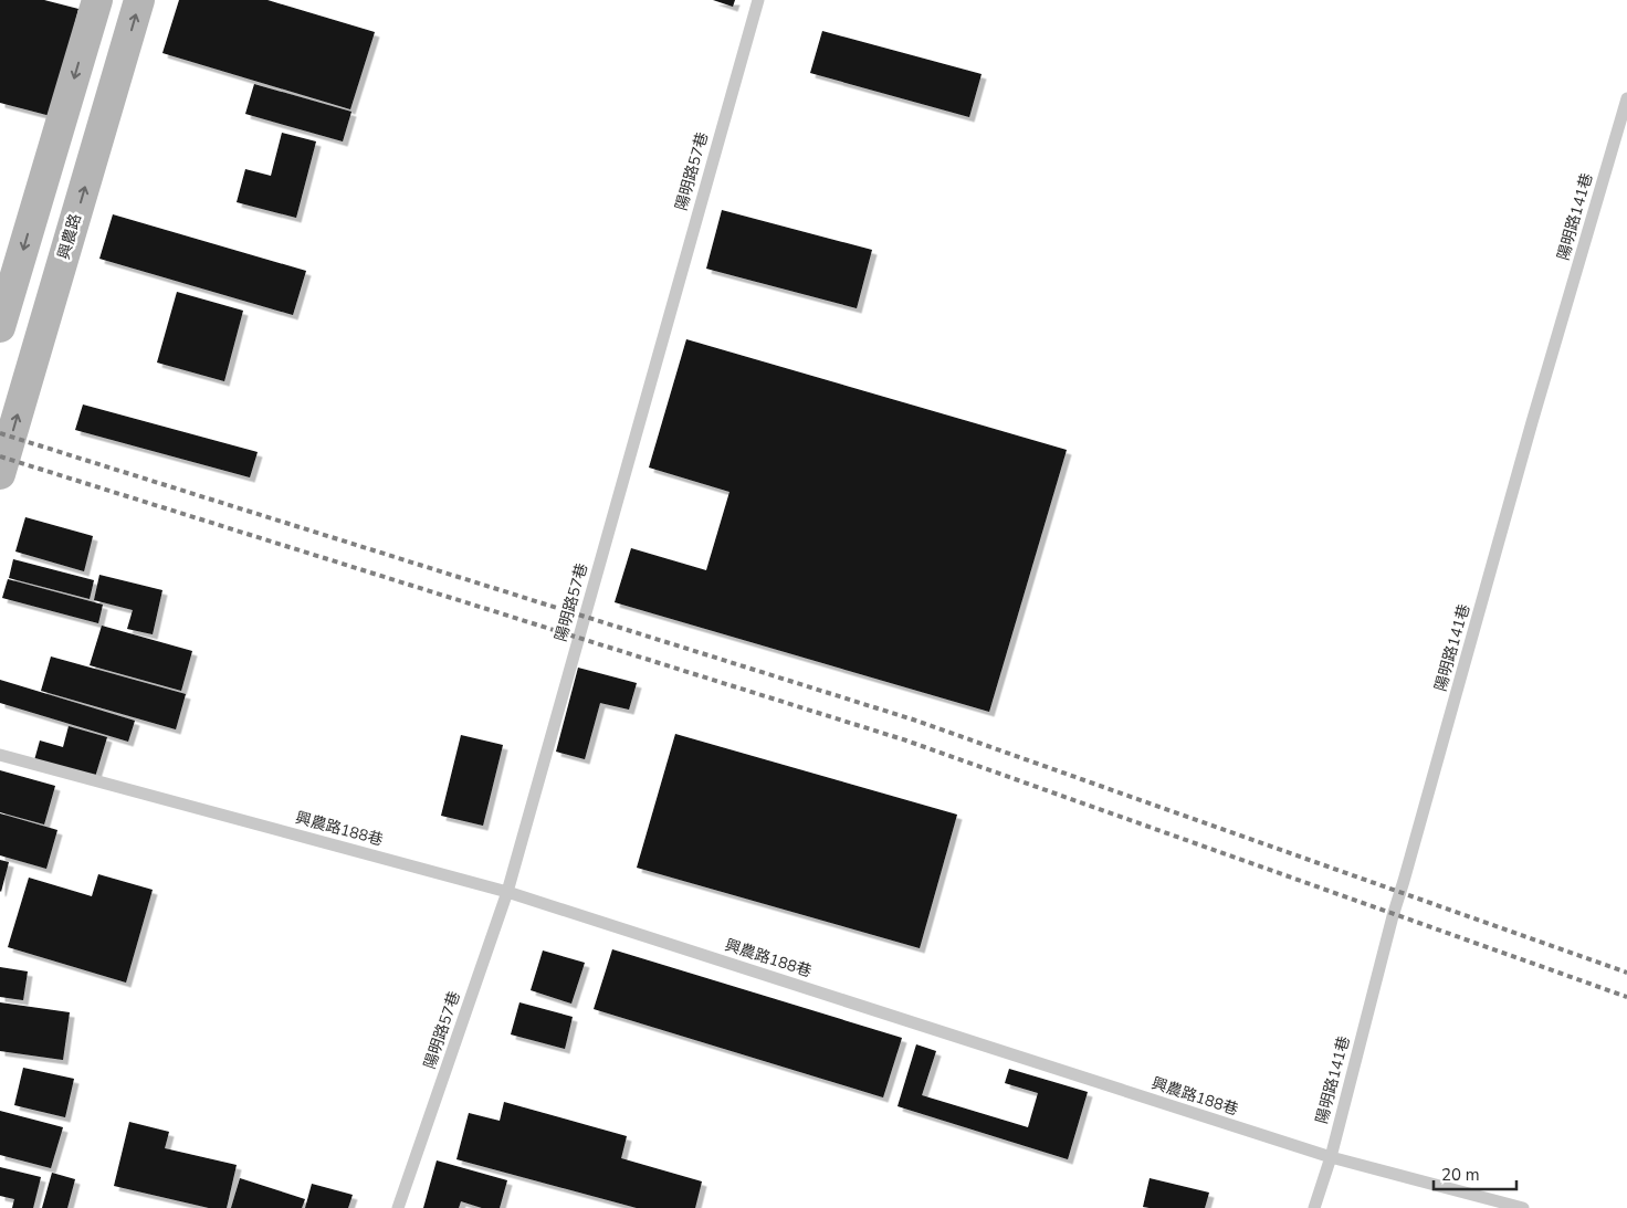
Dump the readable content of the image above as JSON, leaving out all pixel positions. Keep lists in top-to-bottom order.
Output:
{
  "streets": {
    "main road": ["興農路"],
    "lane": ["陽明路57巷", "陽明路141巷", "興農路188巷"]
  },
  "crossings": [
    ["陽明路57巷", "興農路188巷"],
    ["陽明路141巷", "興農路188巷"]
  ],
  "scale_bar": "20 m"
}
